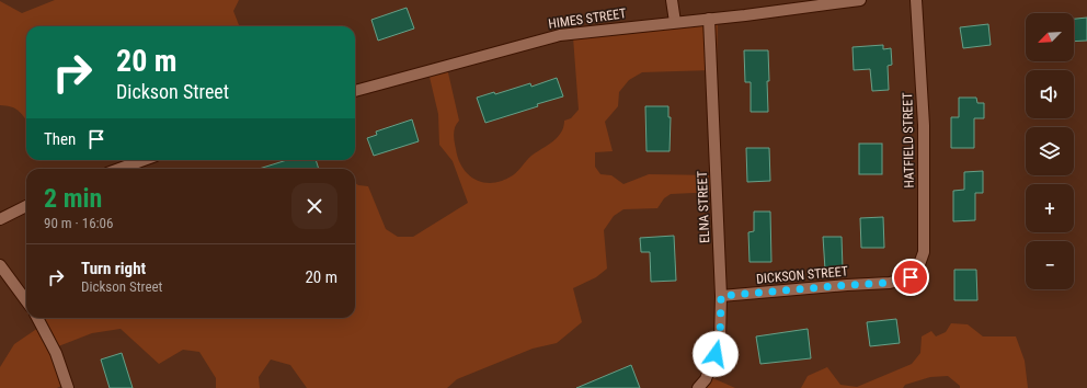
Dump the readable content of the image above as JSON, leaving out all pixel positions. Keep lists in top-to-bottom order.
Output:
{
  "streets": {
    "street": [
      "HIMES STREET",
      "HATFIELD STREET",
      "ELNA STREET",
      "DICKSON STREET"
    ]
  },
  "crossings": [
    ["HIMES STREET", "ELNA STREET"],
    ["HATFIELD STREET", "DICKSON STREET"],
    ["ELNA STREET", "DICKSON STREET"]
  ],
  "north": "bottom left",
  "page": {
    "map_buttons": ["+", "−"],
    "turn": ["20 m", "Dickson Street"],
    "then": "Then",
    "heading": ["2 min", "90 m · 16:06"],
    "list": [
      {
        "name": "Turn right",
        "note": "Dickson Street",
        "value": "20 m"
      }
    ]
  }
}
